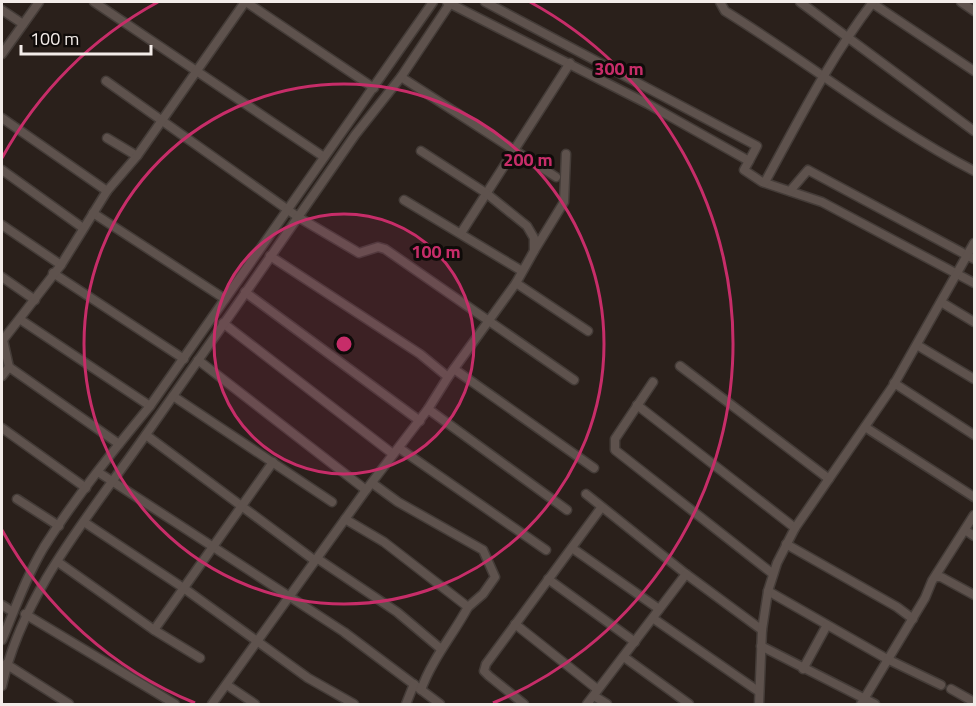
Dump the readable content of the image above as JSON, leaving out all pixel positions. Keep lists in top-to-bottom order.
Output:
{
  "scale_bar": "100 m",
  "rings": ["300 m", "200 m", "100 m"]
}
